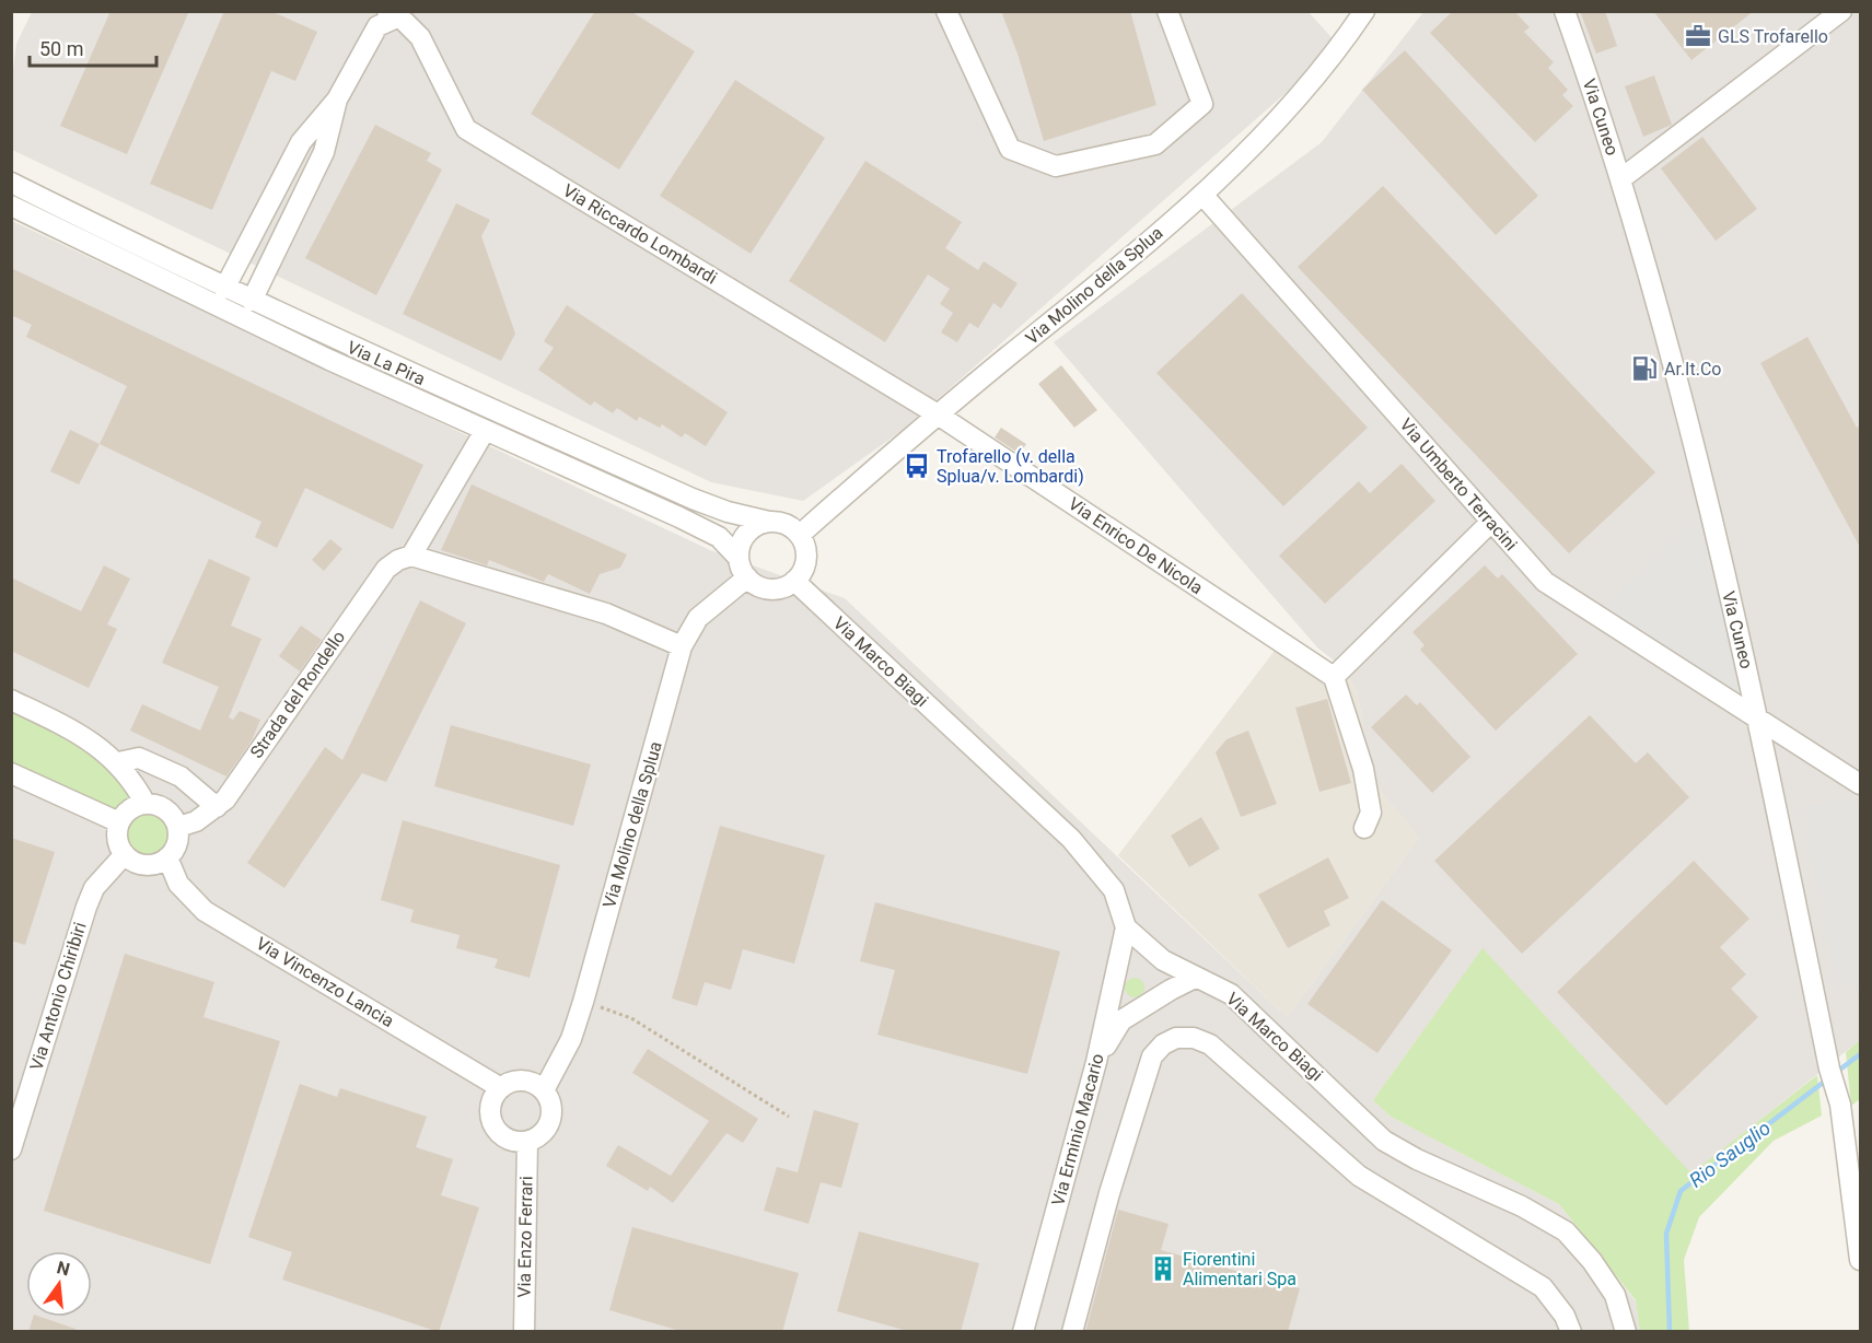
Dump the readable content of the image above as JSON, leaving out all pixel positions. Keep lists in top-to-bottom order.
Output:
{
  "streets": {
    "street": [
      "Via Cuneo",
      "Via Riccardo Lombardi",
      "Via Molino della Splua",
      "Via La Pira",
      "Via Umberto Terracini",
      "Via Enrico De Nicola",
      "Via Marco Biagi",
      "Strada del Rondello",
      "Via Vincenzo Lancia",
      "Via Antonio Chiribiri",
      "Via Erminio Macario",
      "Via Enzo Ferrari"
    ]
  },
  "crossings": [
    ["Via Cuneo", "Via Umberto Terracini"],
    ["Via Riccardo Lombardi", "Via Molino della Splua"],
    ["Via Riccardo Lombardi", "Via Enrico De Nicola"],
    ["Via Molino della Splua", "Via La Pira"],
    ["Via Molino della Splua", "Via Umberto Terracini"],
    ["Via Molino della Splua", "Via Enrico De Nicola"],
    ["Via Molino della Splua", "Via Marco Biagi"],
    ["Via Molino della Splua", "Via Vincenzo Lancia"],
    ["Via Molino della Splua", "Via Enzo Ferrari"],
    ["Via La Pira", "Via Marco Biagi"],
    ["Via La Pira", "Strada del Rondello"],
    ["Via Marco Biagi", "Via Erminio Macario"],
    ["Strada del Rondello", "Via Vincenzo Lancia"],
    ["Strada del Rondello", "Via Antonio Chiribiri"],
    ["Via Vincenzo Lancia", "Via Antonio Chiribiri"],
    ["Via Vincenzo Lancia", "Via Enzo Ferrari"]
  ],
  "water": ["Rio Sauglio"],
  "places": {
    "office": ["GLS Trofarello"],
    "fuel station": ["Ar.It.Co"],
    "bus stop": ["Trofarello (v. della Splua/v. Lombardi)"],
    "building": ["Fiorentini Alimentari Spa"]
  },
  "scale_bar": "50 m",
  "north": "top"
}
